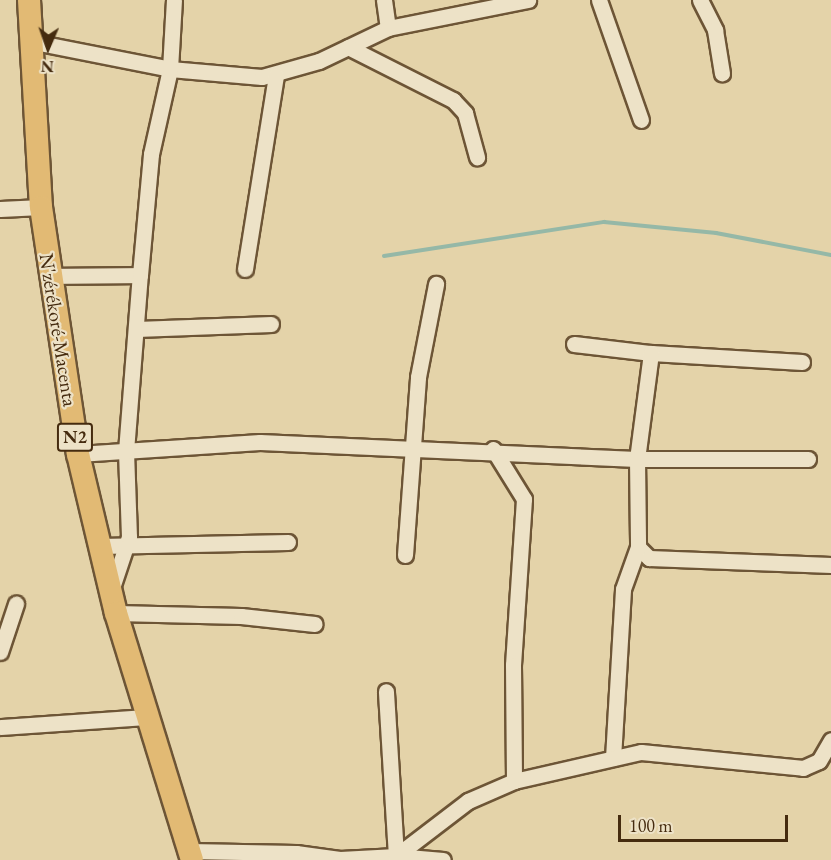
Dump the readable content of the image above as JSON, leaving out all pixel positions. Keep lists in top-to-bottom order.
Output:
{
  "streets": {
    "highway": ["N'zérékoré-Macenta", "N2"]
  },
  "scale_bar": "100 m",
  "north": "bottom"
}
